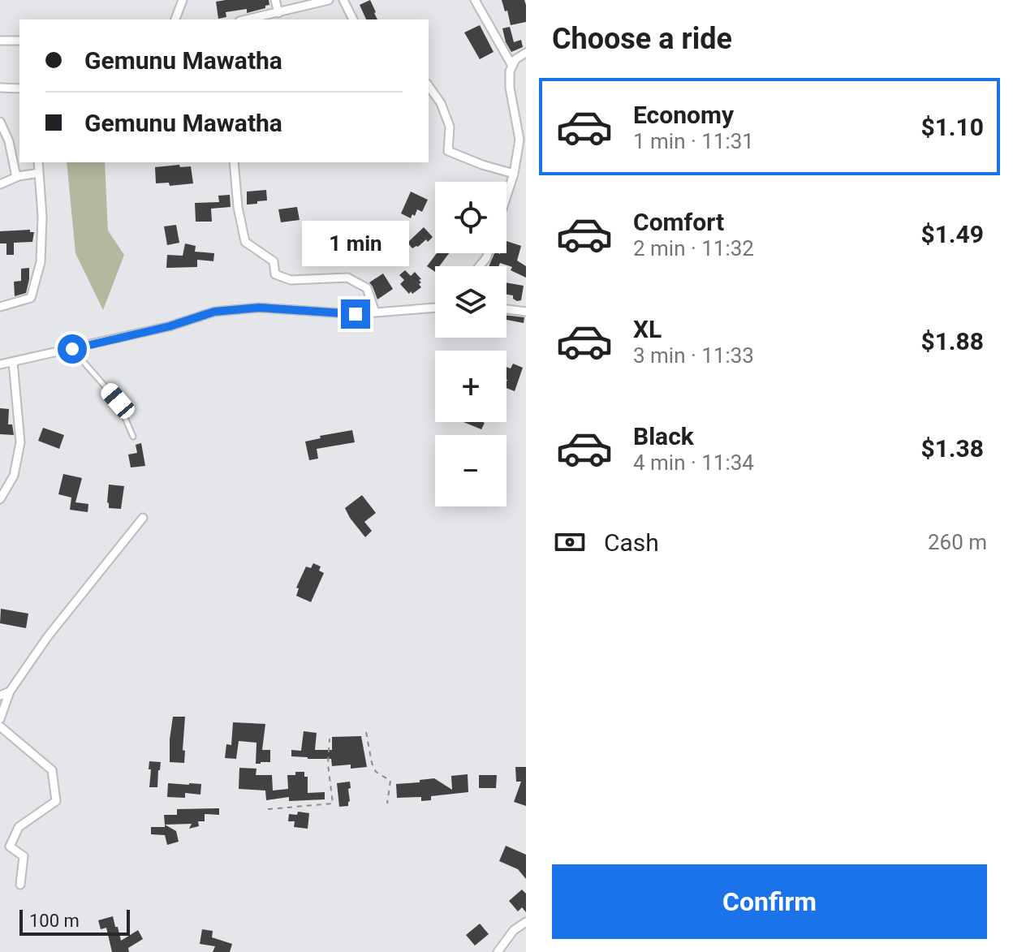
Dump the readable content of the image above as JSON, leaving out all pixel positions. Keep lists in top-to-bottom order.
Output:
{
  "scale_bar": "100 m",
  "page": {
    "heading": "Choose a ride",
    "banner": ["Gemunu Mawatha", "Gemunu Mawatha"],
    "list": [
      {
        "name": "Economy",
        "note": "1 min · 11:31",
        "value": "$1.10"
      },
      {
        "name": "Comfort",
        "note": "2 min · 11:32",
        "value": "$1.49"
      },
      {
        "name": "XL",
        "note": "3 min · 11:33",
        "value": "$1.88"
      },
      {
        "name": "Black",
        "note": "4 min · 11:34",
        "value": "$1.38"
      }
    ],
    "map_buttons": ["+", "−"],
    "bubble": "1 min",
    "pay": ["Cash", "260 m"],
    "buttons": "Confirm",
    "scale": "100 m"
  }
}
